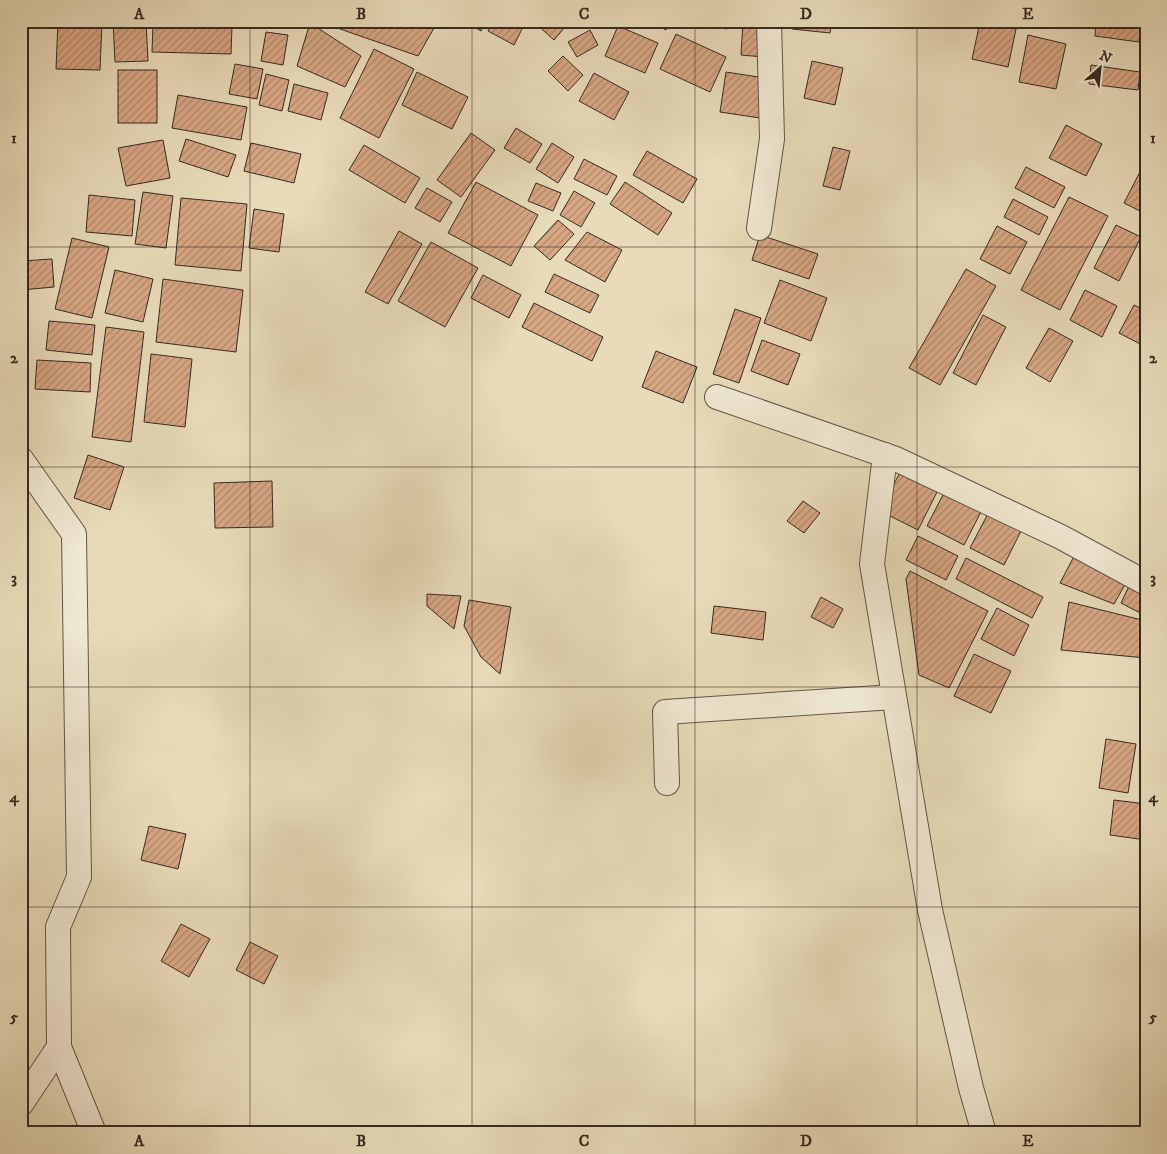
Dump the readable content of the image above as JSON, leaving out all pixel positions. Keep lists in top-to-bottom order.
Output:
{
  "north": "top right",
  "grid": {
    "columns": [
      "A",
      "B",
      "C",
      "D",
      "E"
    ],
    "rows": [
      "1",
      "2",
      "3",
      "4",
      "5"
    ]
  }
}
